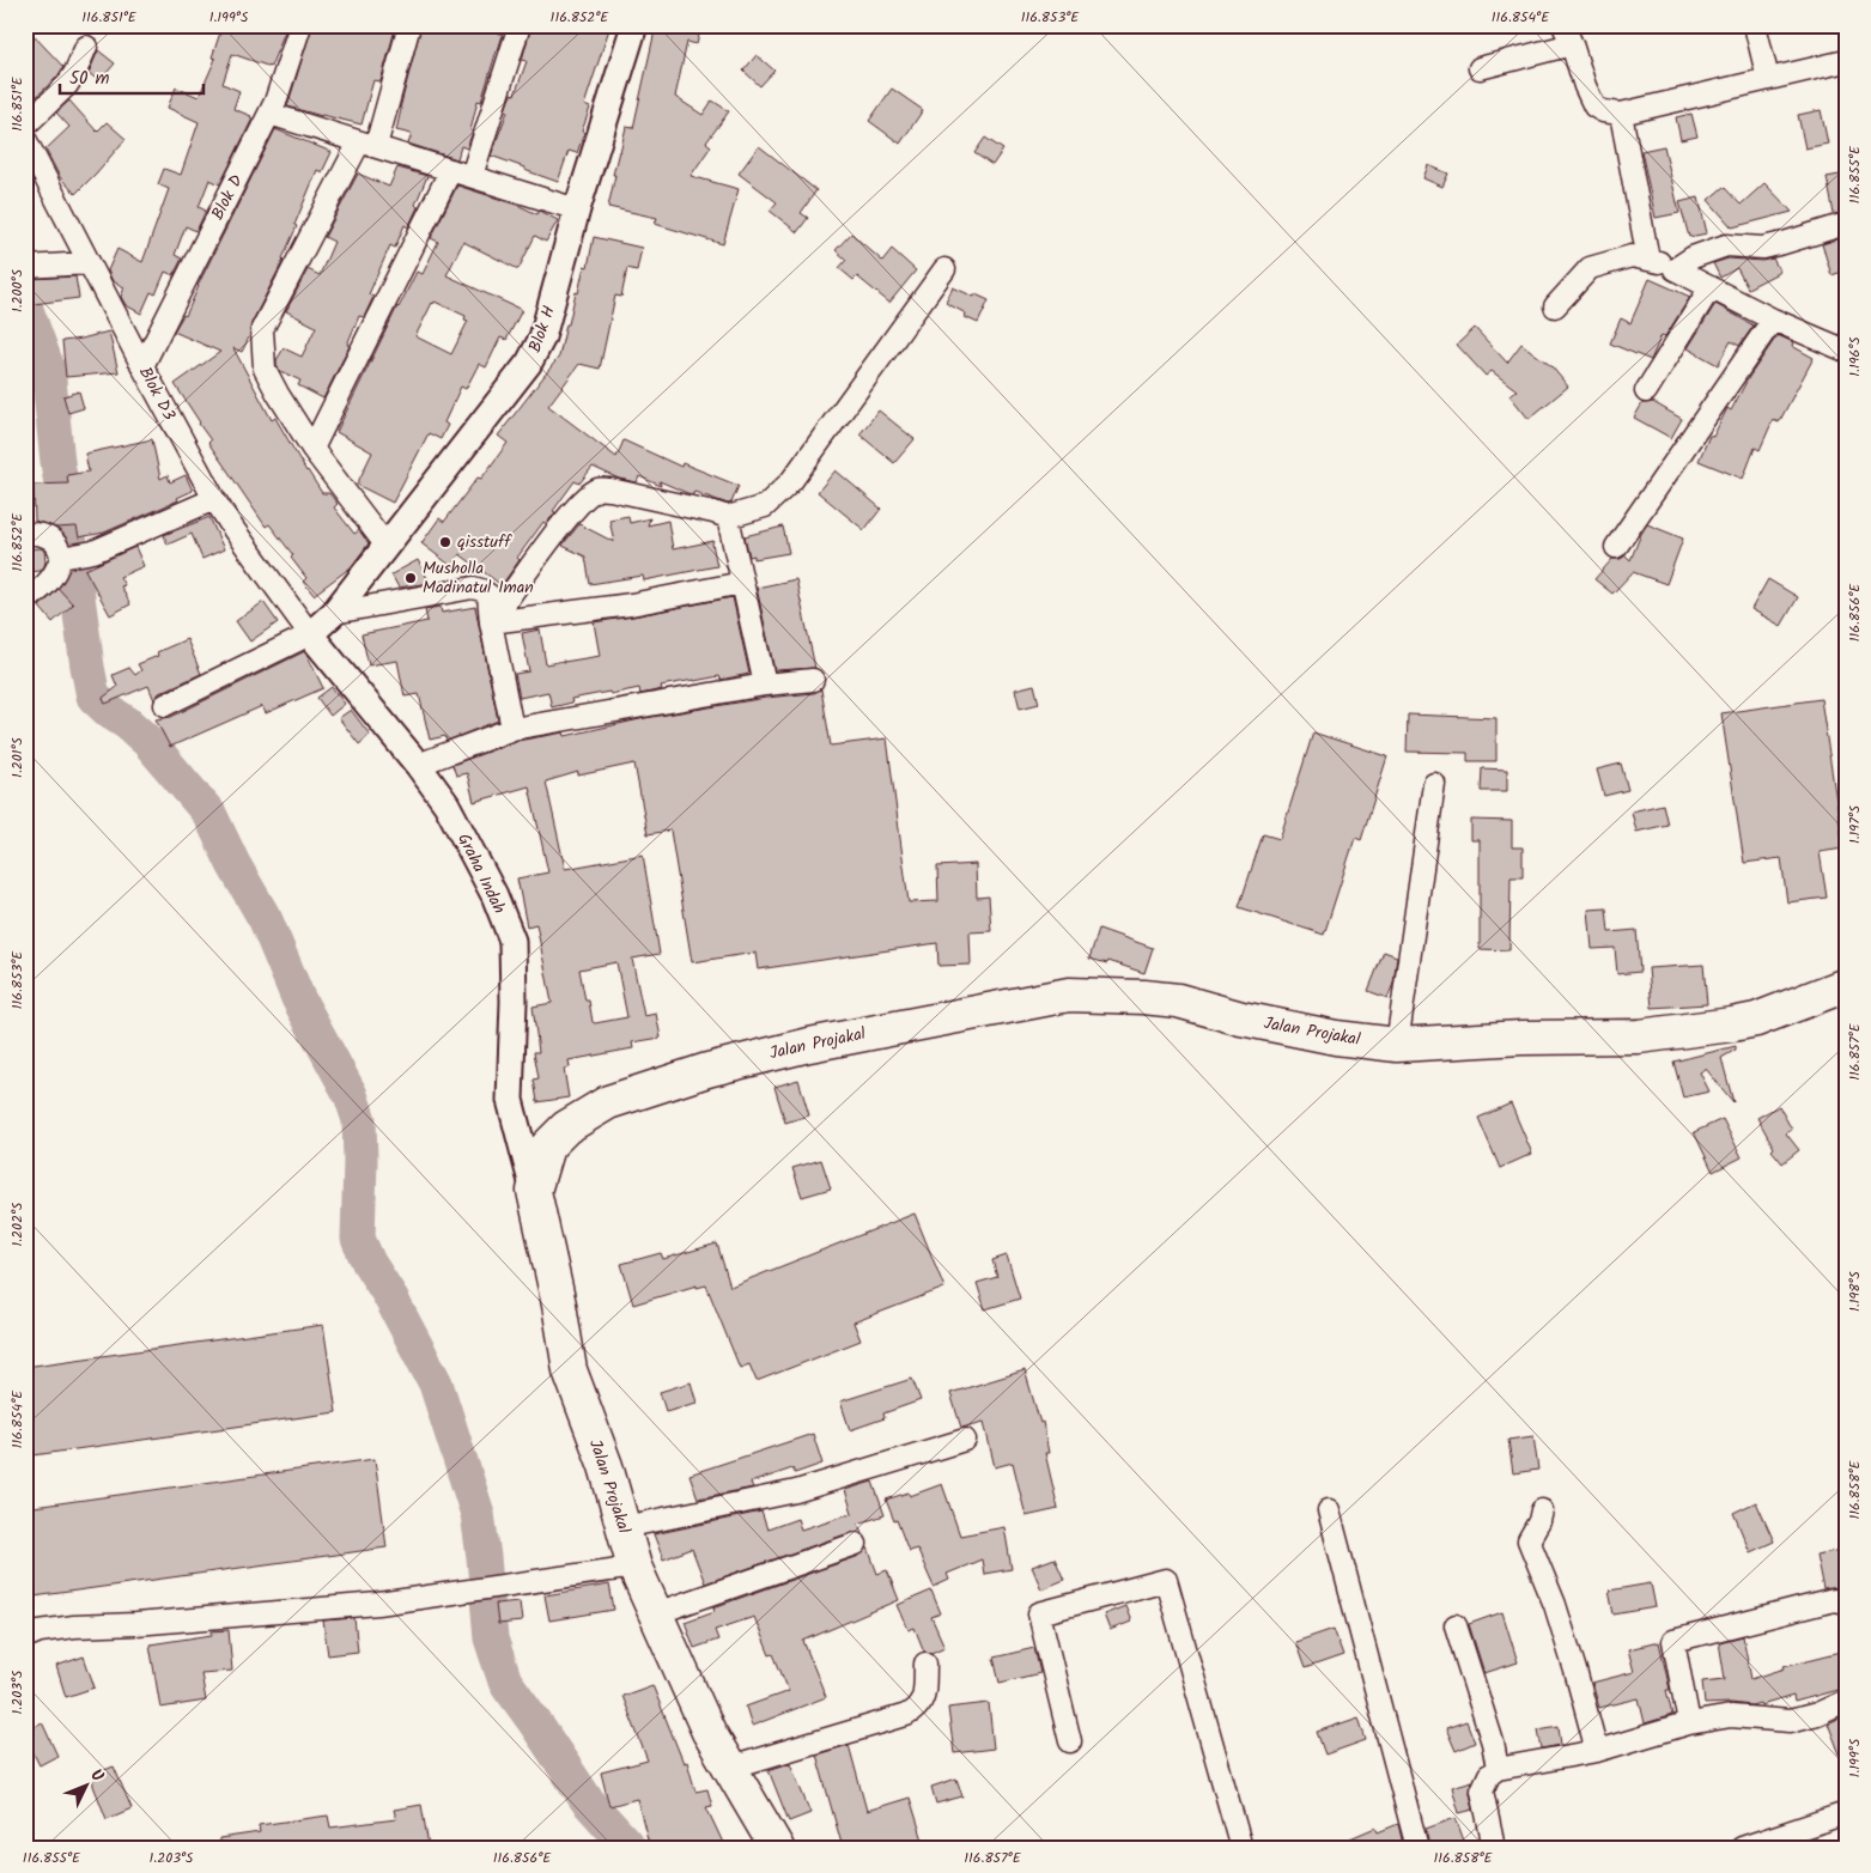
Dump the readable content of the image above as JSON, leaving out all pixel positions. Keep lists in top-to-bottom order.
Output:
{
  "streets": {
    "main road": ["Jalan Projakal"],
    "street": [
      "Blok D",
      "Blok H",
      "Blok D3",
      "Graha Indah"
    ]
  },
  "crossings": [
    ["Blok D", "Blok D3"],
    ["Blok D3", "Graha Indah"],
    ["Graha Indah", "Jalan Projakal"]
  ],
  "places": ["qisstuff", "Musholla Madinatul Iman"],
  "scale_bar": "50 m",
  "north": "top right",
  "coordinates": [
    "116.851°E",
    "1.199°S",
    "116.852°E",
    "116.853°E",
    "116.854°E",
    "116.855°E",
    "1.200°S",
    "1.196°S",
    "116.856°E",
    "1.201°S",
    "1.197°S",
    "116.857°E",
    "1.202°S",
    "1.198°S",
    "116.858°E",
    "1.203°S"
  ]
}
